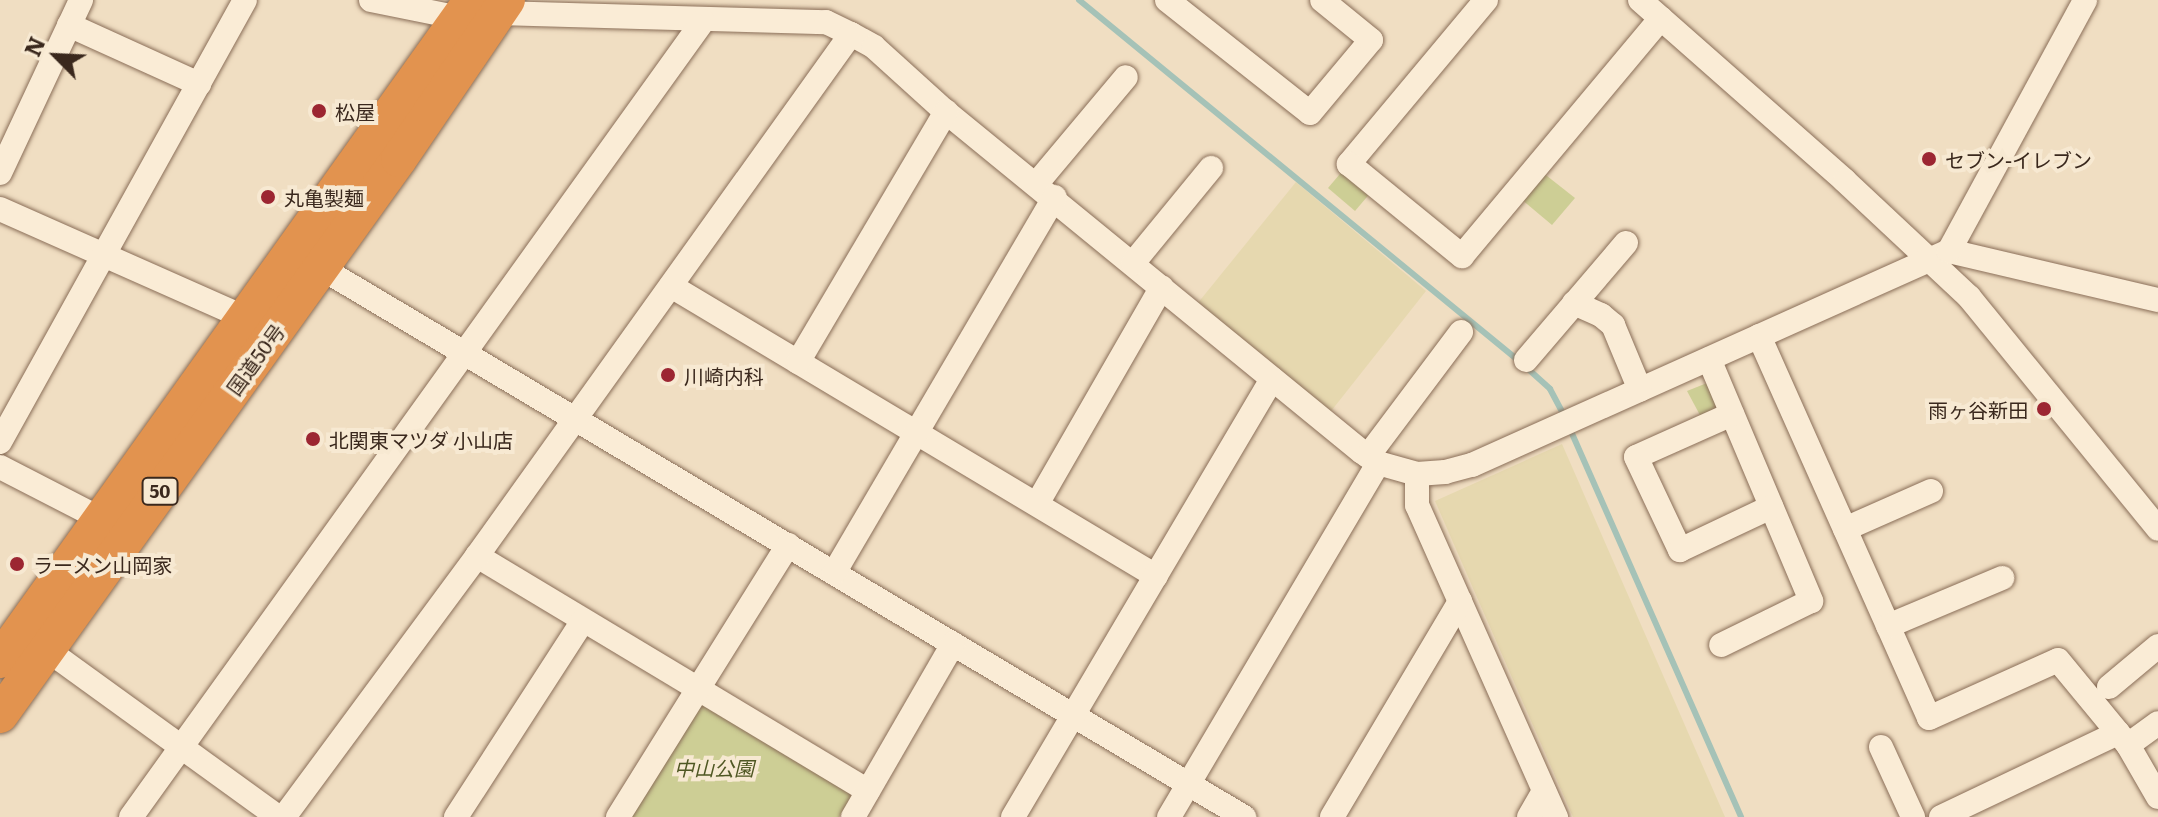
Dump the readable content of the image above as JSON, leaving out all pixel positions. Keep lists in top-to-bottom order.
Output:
{
  "streets": {
    "highway": ["国道50号", "50"]
  },
  "parks": ["中山公園"],
  "places": [
    "松屋",
    "セブン-イレブン",
    "丸亀製麺",
    "川崎内科",
    "雨ヶ谷新田",
    "北関東マツダ 小山店",
    "ラーメン山岡家"
  ],
  "north": "top left"
}
